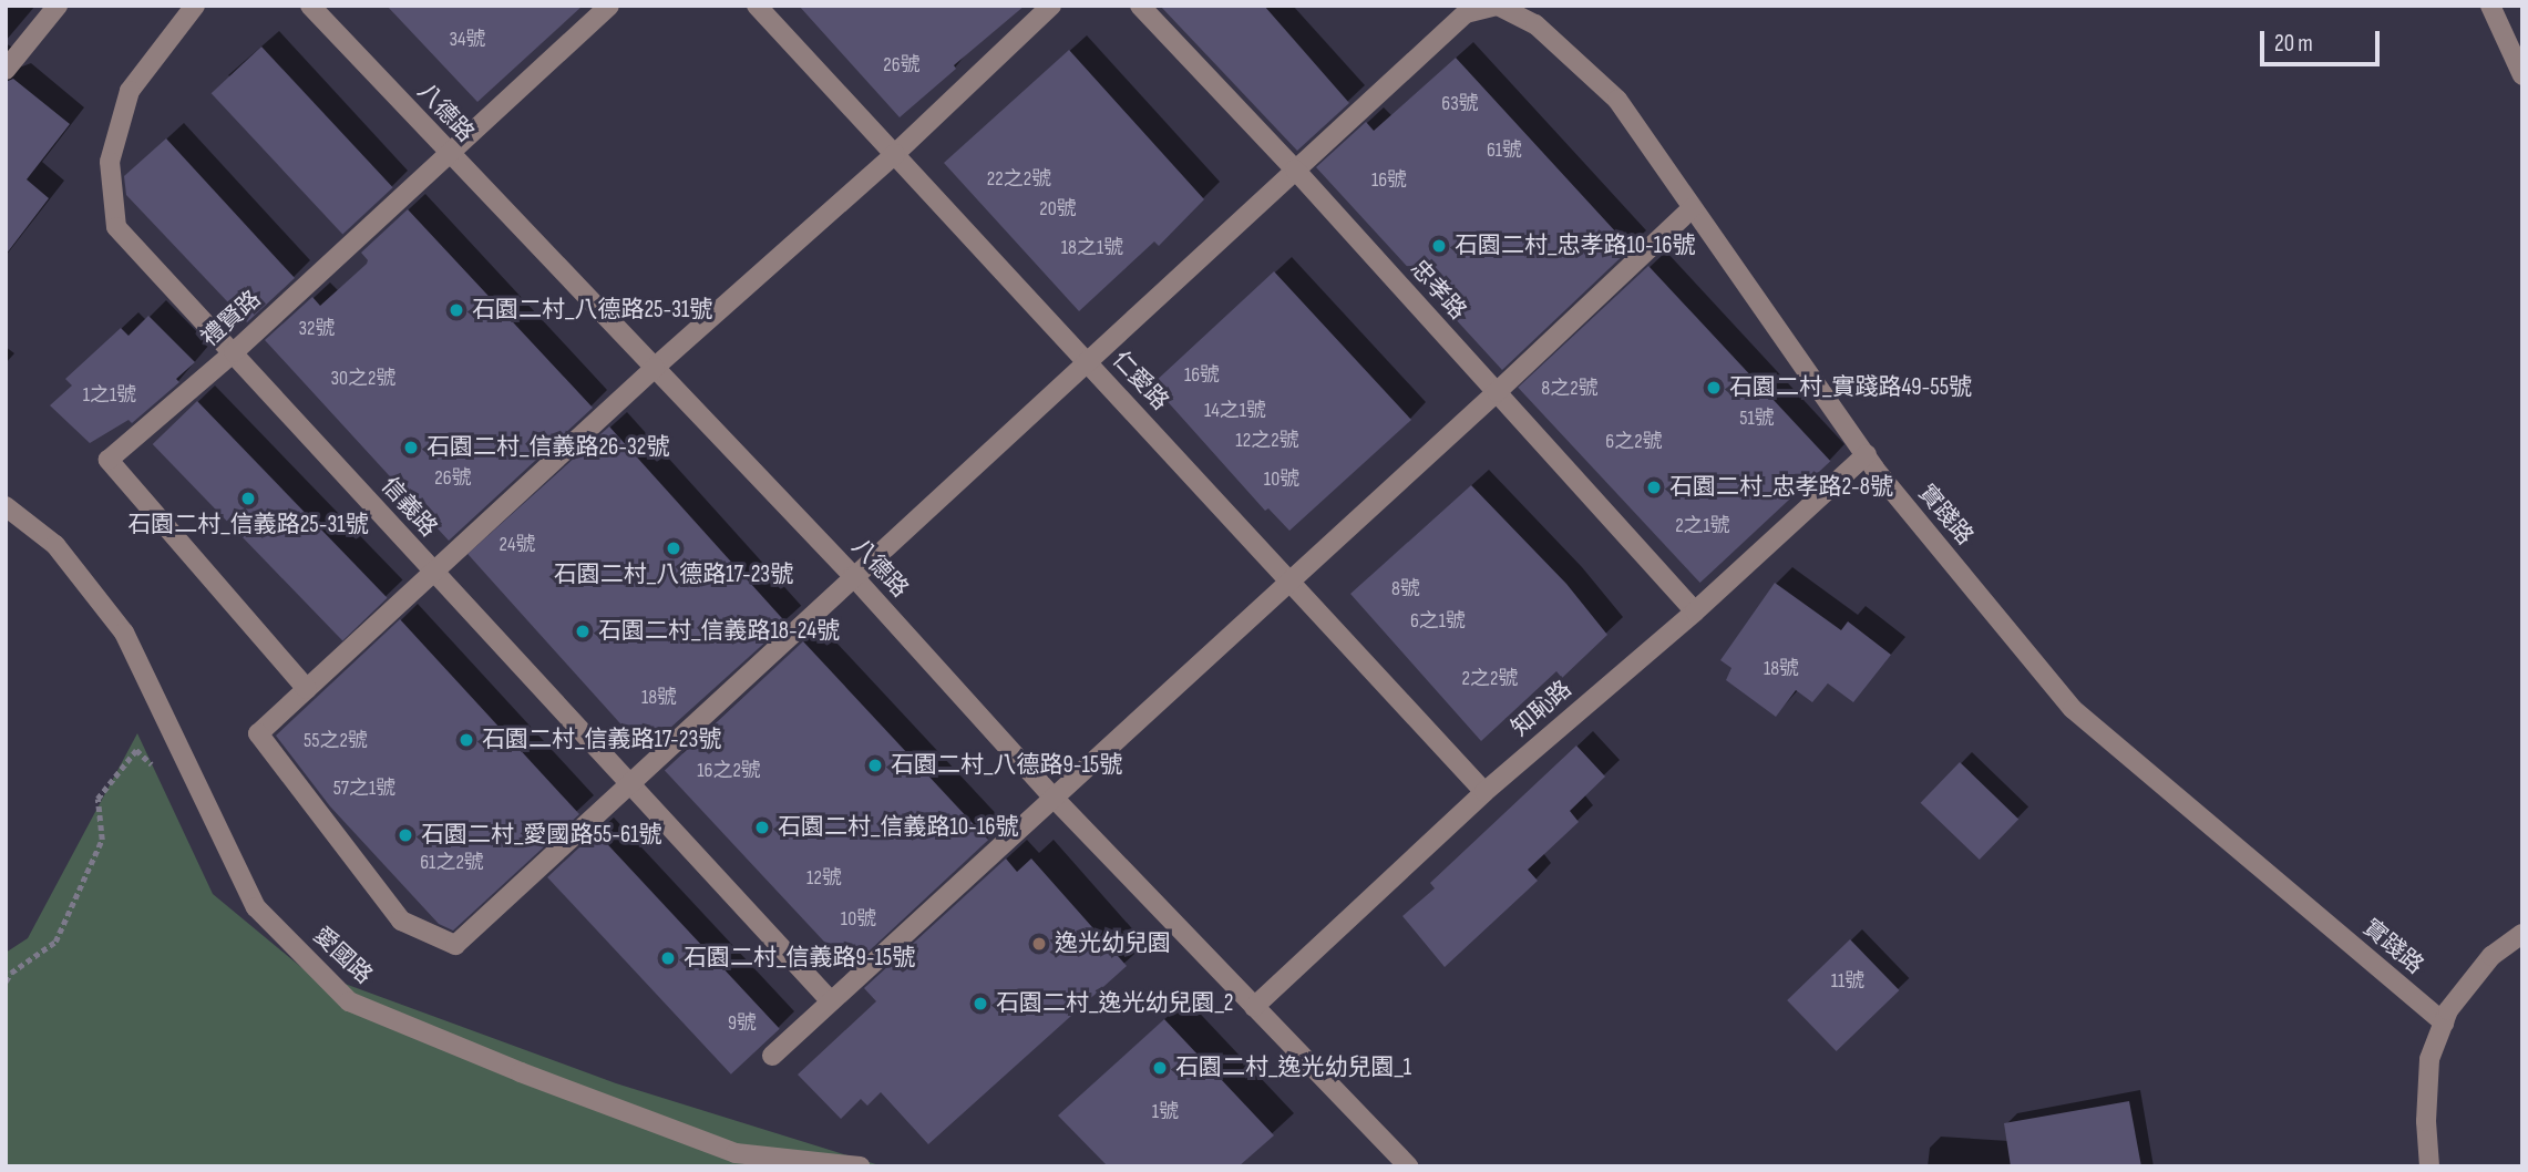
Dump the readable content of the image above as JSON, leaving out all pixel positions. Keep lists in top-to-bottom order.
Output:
{
  "streets": {
    "lane": [
      "八德路",
      "忠孝路",
      "禮賢路",
      "仁愛路",
      "信義路",
      "實踐路",
      "知恥路",
      "愛國路"
    ]
  },
  "crossings": [
    ["八德路", "禮賢路"],
    ["八德路", "知恥路"],
    ["忠孝路", "實踐路"],
    ["忠孝路", "知恥路"],
    ["禮賢路", "信義路"],
    ["仁愛路", "知恥路"],
    ["實踐路", "知恥路"]
  ],
  "places": [
    "石園二村_忠孝路10-16號",
    "石園二村_八德路25-31號",
    "石園二村_實踐路49-55號",
    "石園二村_信義路26-32號",
    "石園二村_忠孝路2-8號",
    "石園二村_信義路25-31號",
    "石園二村_八德路17-23號",
    "石園二村_信義路18-24號",
    "石園二村_信義路17-23號",
    "石園二村_八德路9-15號",
    "石園二村_信義路10-16號",
    "石園二村_愛國路55-61號",
    "逸光幼兒園",
    "石園二村_信義路9-15號",
    "石園二村_逸光幼兒園_2",
    "石園二村_逸光幼兒園_1"
  ],
  "house_numbers": [
    "34號",
    "26號",
    "63號",
    "61號",
    "22之2號",
    "16號",
    "20號",
    "18之1號",
    "32號",
    "16號",
    "30之2號",
    "8之2號",
    "1之1號",
    "14之1號",
    "51號",
    "12之2號",
    "6之2號",
    "26號",
    "10號",
    "2之1號",
    "24號",
    "8號",
    "6之1號",
    "18號",
    "2之2號",
    "18號",
    "55之2號",
    "16之2號",
    "57之1號",
    "61之2號",
    "12號",
    "10號",
    "11號",
    "9號",
    "1號"
  ],
  "scale_bar": "20 m"
}
